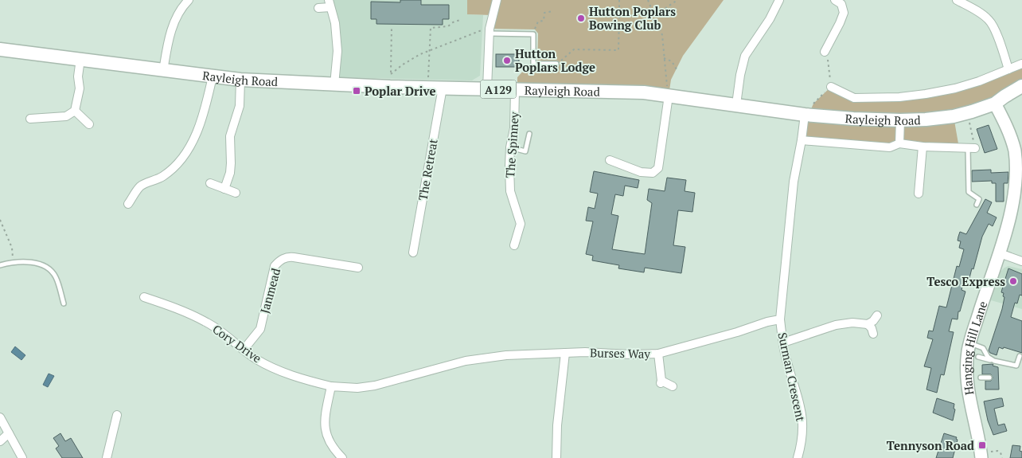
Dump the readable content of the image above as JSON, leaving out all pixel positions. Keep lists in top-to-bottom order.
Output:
{
  "streets": {
    "main road": ["Rayleigh Road", "A129"],
    "street": [
      "The Spinney",
      "The Retreat",
      "Janmead",
      "Cory Drive",
      "Hanging Hill Lane",
      "Burses Way",
      "Surman Crescent"
    ]
  },
  "crossings": [
    ["Rayleigh Road", "The Spinney"],
    ["Rayleigh Road", "The Retreat"],
    ["Rayleigh Road", "Hanging Hill Lane"],
    ["Janmead", "Cory Drive"],
    ["Cory Drive", "Burses Way"],
    ["Burses Way", "Surman Crescent"]
  ],
  "places": {
    "other": ["Hutton Poplars Bowing Club", "Hutton Poplars Lodge", "Tesco Express"],
    "transit": ["Poplar Drive", "Tennyson Road"]
  }
}
